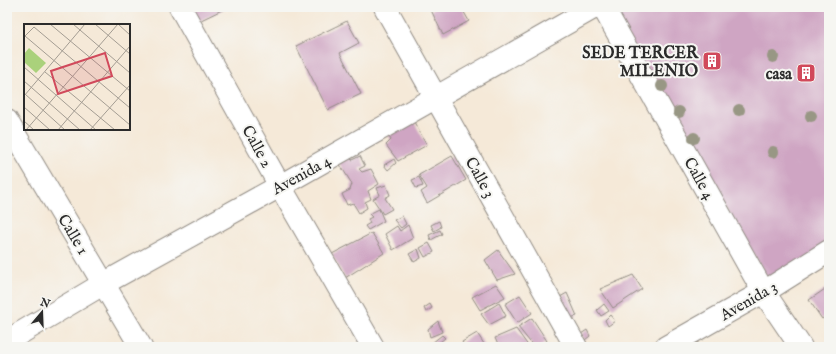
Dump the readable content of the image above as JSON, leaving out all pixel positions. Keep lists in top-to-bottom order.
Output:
{
  "streets": {
    "street": [
      "Calle 2",
      "Avenida 4",
      "Calle 3",
      "Calle 4",
      "Calle 1",
      "Avenida 3"
    ]
  },
  "crossings": [
    ["Calle 2", "Avenida 4"],
    ["Avenida 4", "Calle 3"],
    ["Avenida 4", "Calle 1"],
    ["Calle 4", "Avenida 3"]
  ],
  "places": {
    "building": ["SEDE TERCER MILENIO", "casa"]
  },
  "north": "top"
}
